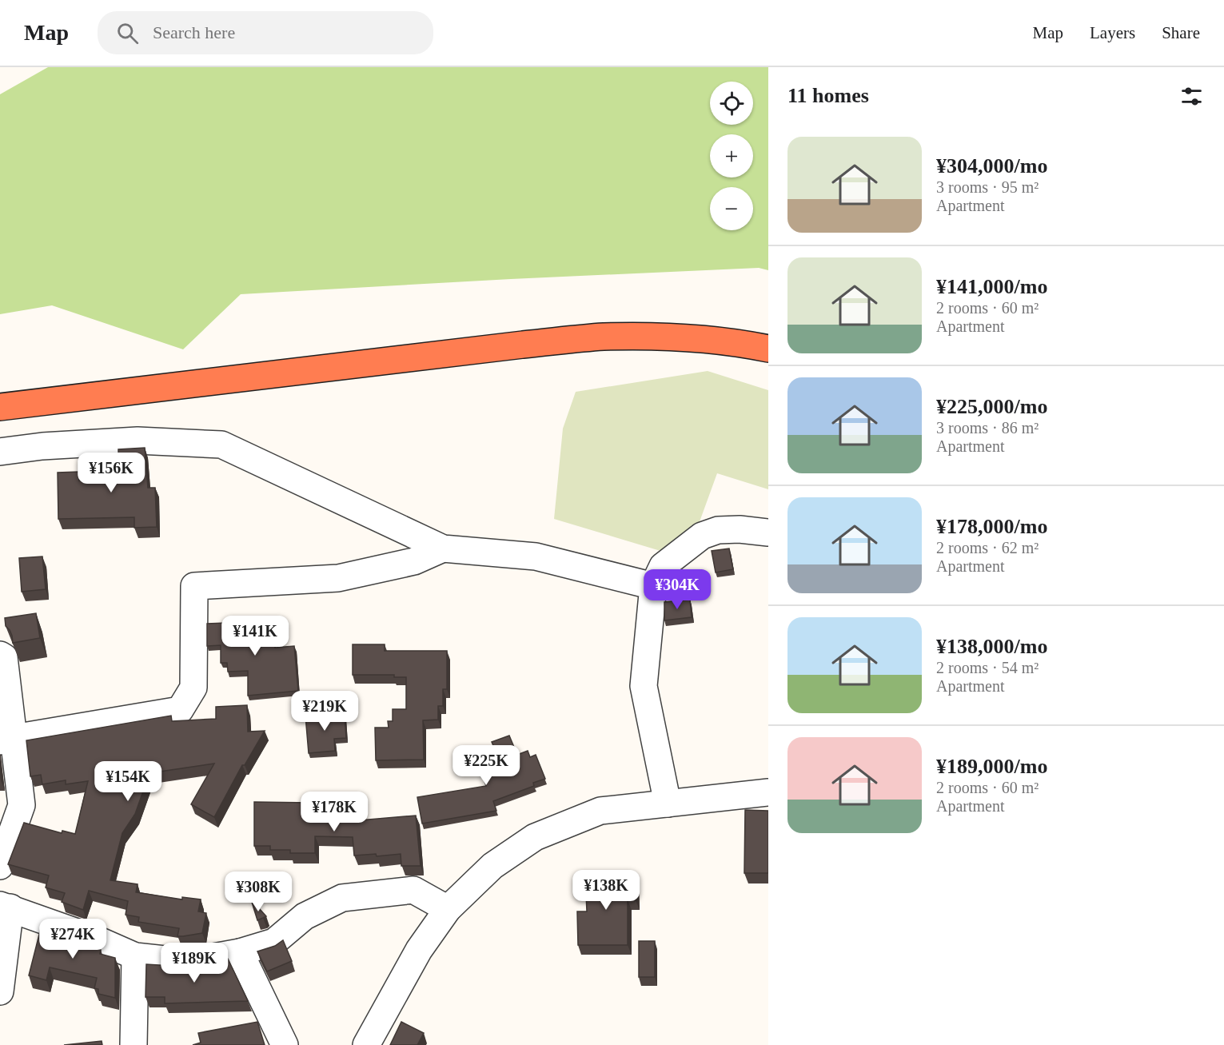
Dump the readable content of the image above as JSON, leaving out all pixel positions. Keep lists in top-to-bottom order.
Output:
{
  "page": {
    "header": "Map",
    "search": "Search here",
    "nav": ["Map", "Layers", "Share"],
    "heading": "11 homes",
    "map_buttons": ["+", "−"],
    "list": [
      {
        "name": "¥304,000/mo",
        "note": "3 rooms · 95 m² · Apartment"
      },
      {
        "name": "¥141,000/mo",
        "note": "2 rooms · 60 m² · Apartment"
      },
      {
        "name": "¥225,000/mo",
        "note": "3 rooms · 86 m² · Apartment"
      },
      {
        "name": "¥178,000/mo",
        "note": "2 rooms · 62 m² · Apartment"
      },
      {
        "name": "¥138,000/mo",
        "note": "2 rooms · 54 m² · Apartment"
      },
      {
        "name": "¥189,000/mo",
        "note": "2 rooms · 60 m² · Apartment"
      }
    ],
    "price": [
      "¥156K",
      "¥304K",
      "¥141K",
      "¥219K",
      "¥225K",
      "¥154K",
      "¥178K",
      "¥138K",
      "¥308K",
      "¥274K",
      "¥189K"
    ]
  }
}
